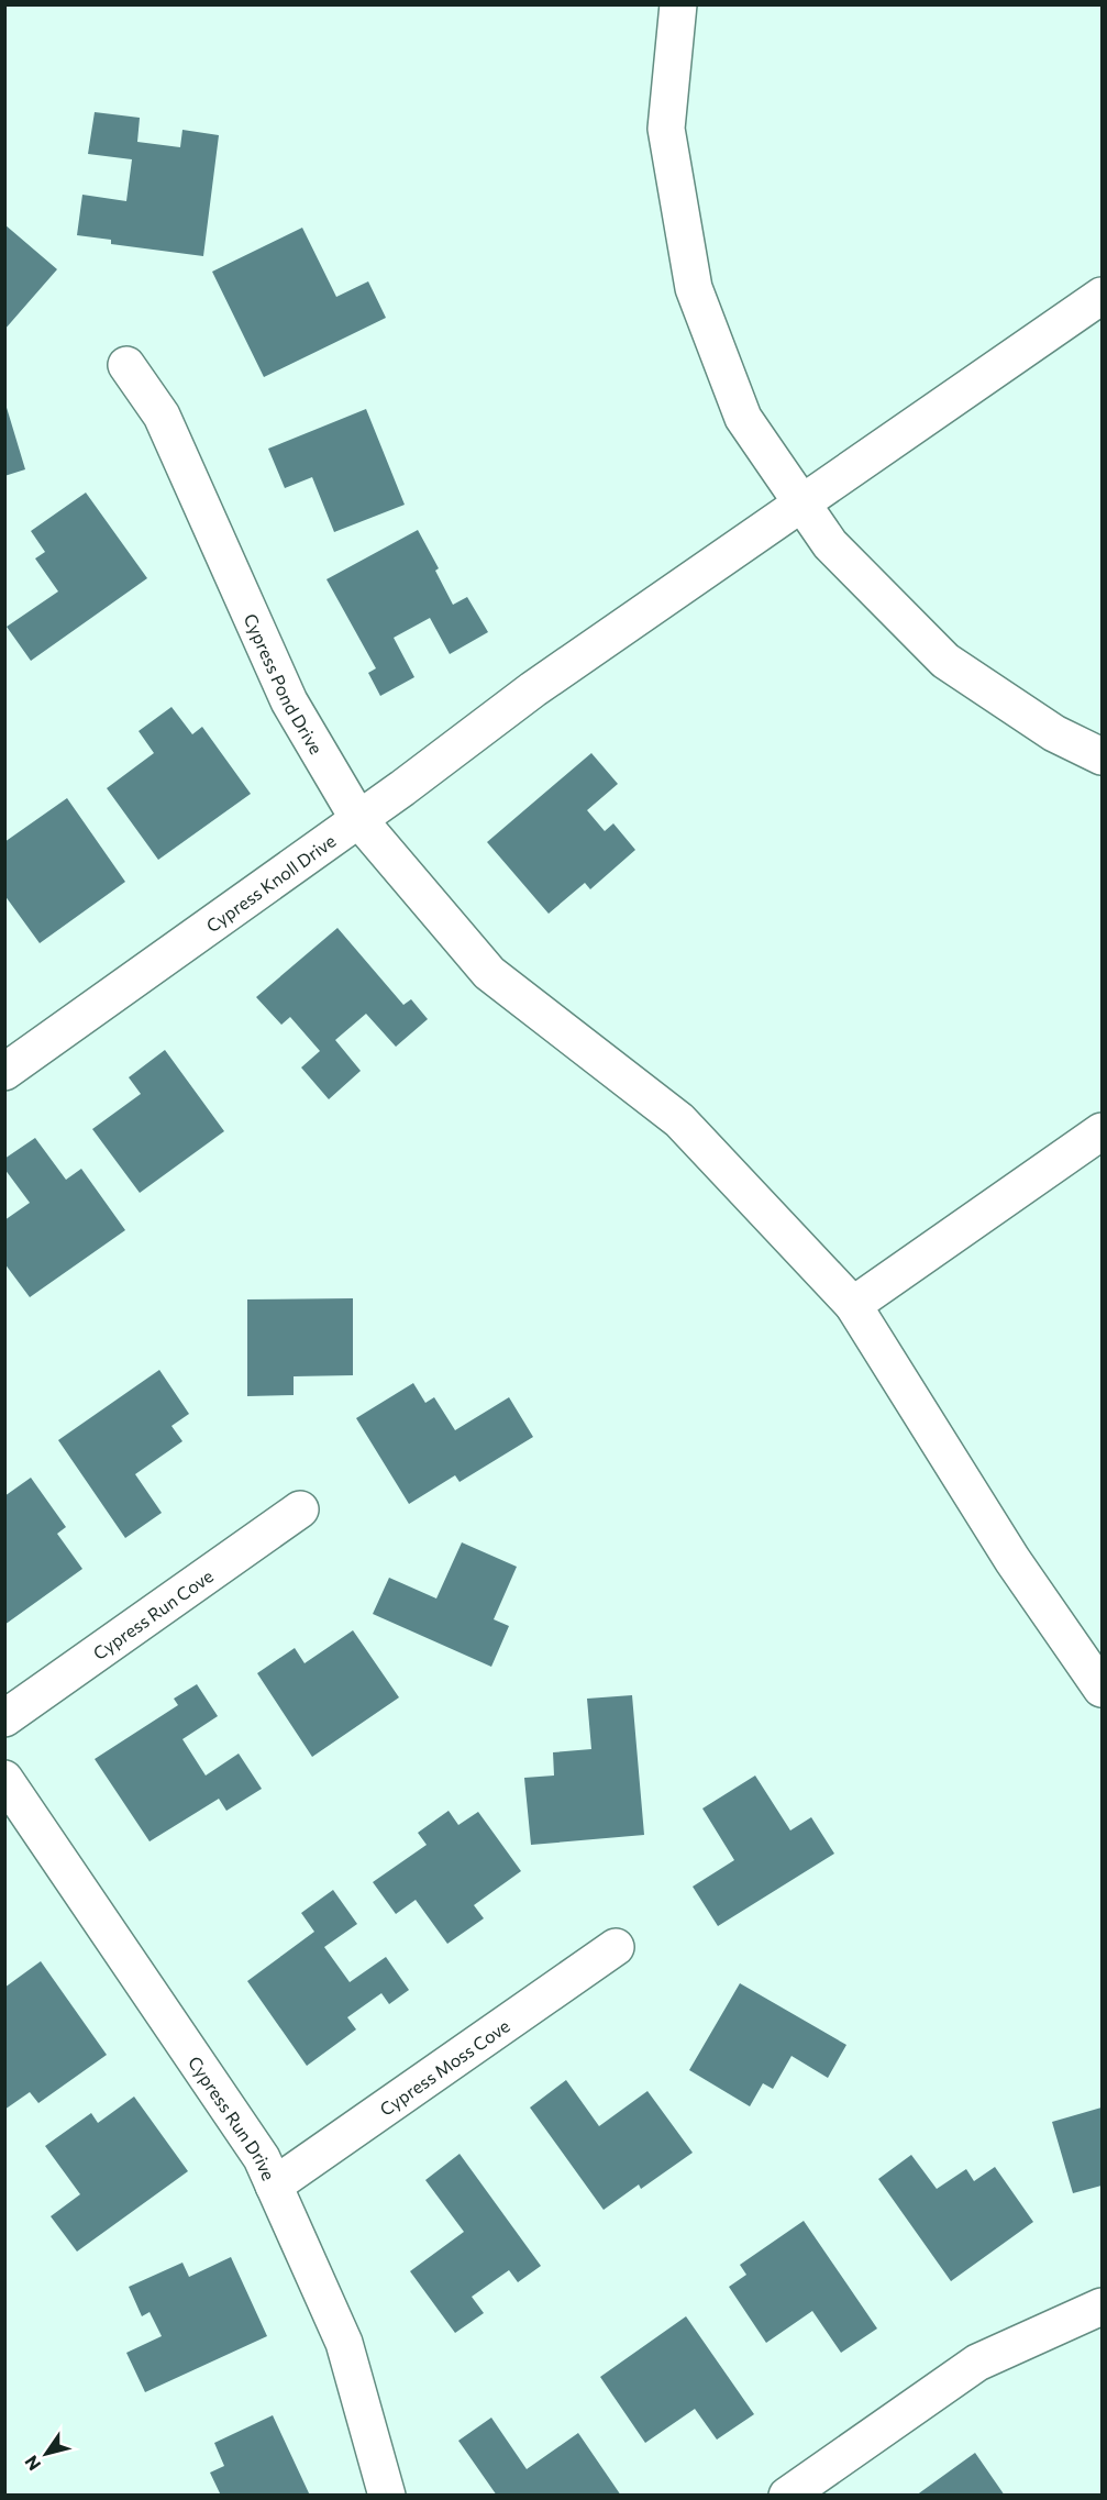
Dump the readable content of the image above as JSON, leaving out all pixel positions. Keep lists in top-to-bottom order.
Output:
{
  "streets": {
    "street": [
      "Cypress Pond Drive",
      "Cypress Knoll Drive",
      "Cypress Run Cove",
      "Cypress Moss Cove",
      "Cypress Run Drive"
    ]
  },
  "crossings": [
    ["Cypress Pond Drive", "Cypress Knoll Drive"],
    ["Cypress Moss Cove", "Cypress Run Drive"]
  ],
  "north": "bottom left"
}
